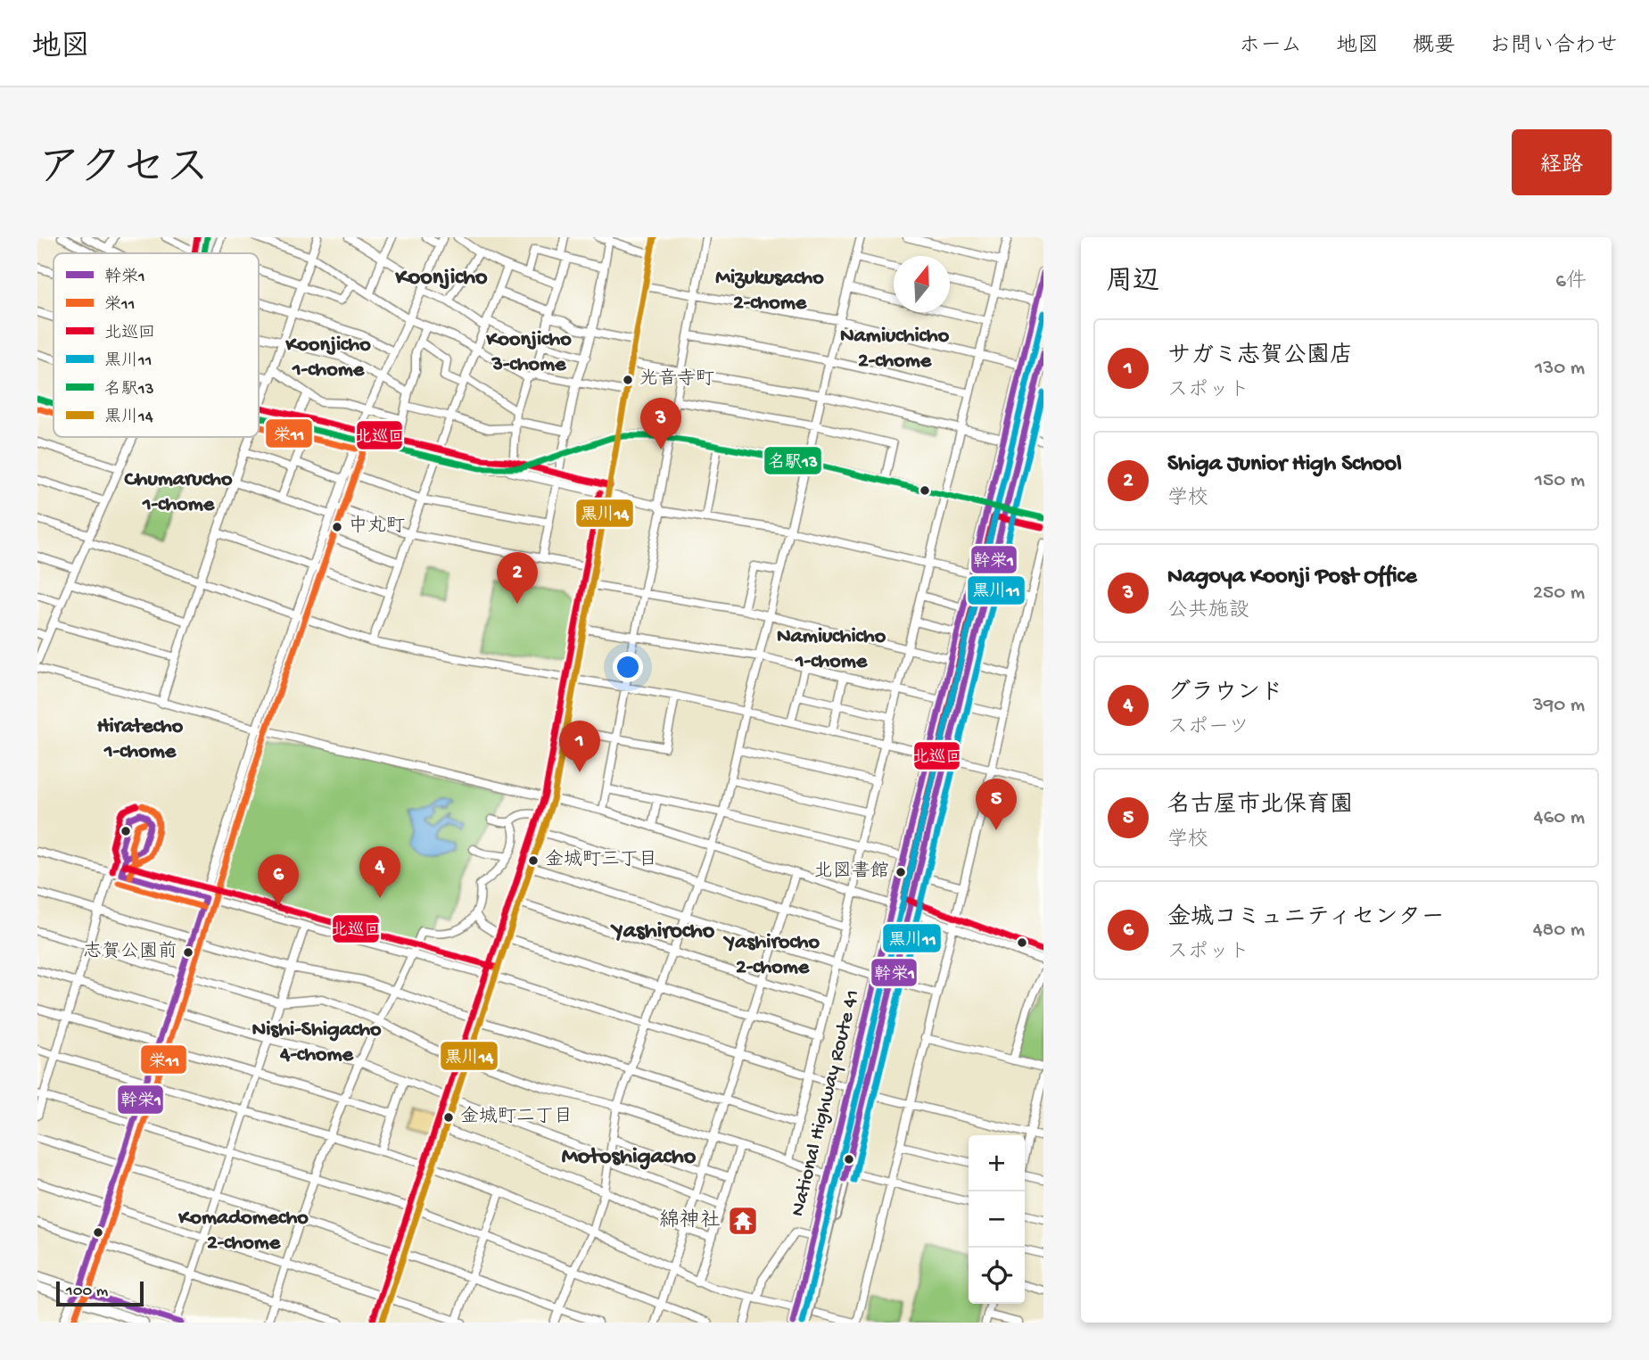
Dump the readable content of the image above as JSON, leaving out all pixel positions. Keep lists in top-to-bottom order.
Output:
{
  "streets": {
    "highway": ["National Highway Route 41"]
  },
  "districts": [
    "Koonjicho",
    "Mizukusacho 2-chome",
    "Namiuchicho 2-chome",
    "Koonjicho 3-chome",
    "Koonjicho 1-chome",
    "Chumarucho 1-chome",
    "Namiuchicho 1-chome",
    "Hiratecho 1-chome",
    "Yashirocho",
    "Yashirocho 2-chome",
    "Nishi-Shigacho 4-chome",
    "Motoshigacho",
    "Komadomecho 2-chome"
  ],
  "places": {
    "other": [
      "光音寺町",
      "中丸町",
      "金城町三丁目",
      "北図書館",
      "志賀公園前",
      "金城町二丁目"
    ],
    "temple": ["綿神社"]
  },
  "lines": [
    "transit line 北巡回",
    "transit line 名駅13",
    "transit line 黒川14",
    "transit line 幹栄1",
    "transit line 黒川11",
    "transit line 栄11"
  ],
  "legend": [
    "幹栄1",
    "栄11",
    "北巡回",
    "黒川11",
    "名駅13",
    "黒川14"
  ],
  "scale_bar": "100 m",
  "north": "top",
  "page": {
    "header": "地図",
    "nav": [
      "ホーム",
      "地図",
      "概要",
      "お問い合わせ"
    ],
    "title": "アクセス",
    "buttons": "経路",
    "heading": ["周辺", "6件"],
    "list": [
      {
        "mark": "1",
        "name": "サガミ志賀公園店",
        "note": "スポット",
        "value": "130 m"
      },
      {
        "mark": "2",
        "name": "Shiga Junior High School",
        "note": "学校",
        "value": "150 m"
      },
      {
        "mark": "3",
        "name": "Nagoya Koonji Post Office",
        "note": "公共施設",
        "value": "250 m"
      },
      {
        "mark": "4",
        "name": "グラウンド",
        "note": "スポーツ",
        "value": "390 m"
      },
      {
        "mark": "5",
        "name": "名古屋市北保育園",
        "note": "学校",
        "value": "460 m"
      },
      {
        "mark": "6",
        "name": "金城コミュニティセンター",
        "note": "スポット",
        "value": "480 m"
      }
    ],
    "pins": [
      "3",
      "2",
      "1",
      "5",
      "4",
      "6"
    ],
    "map_buttons": ["+", "−"],
    "scale": "100 m"
  }
}
